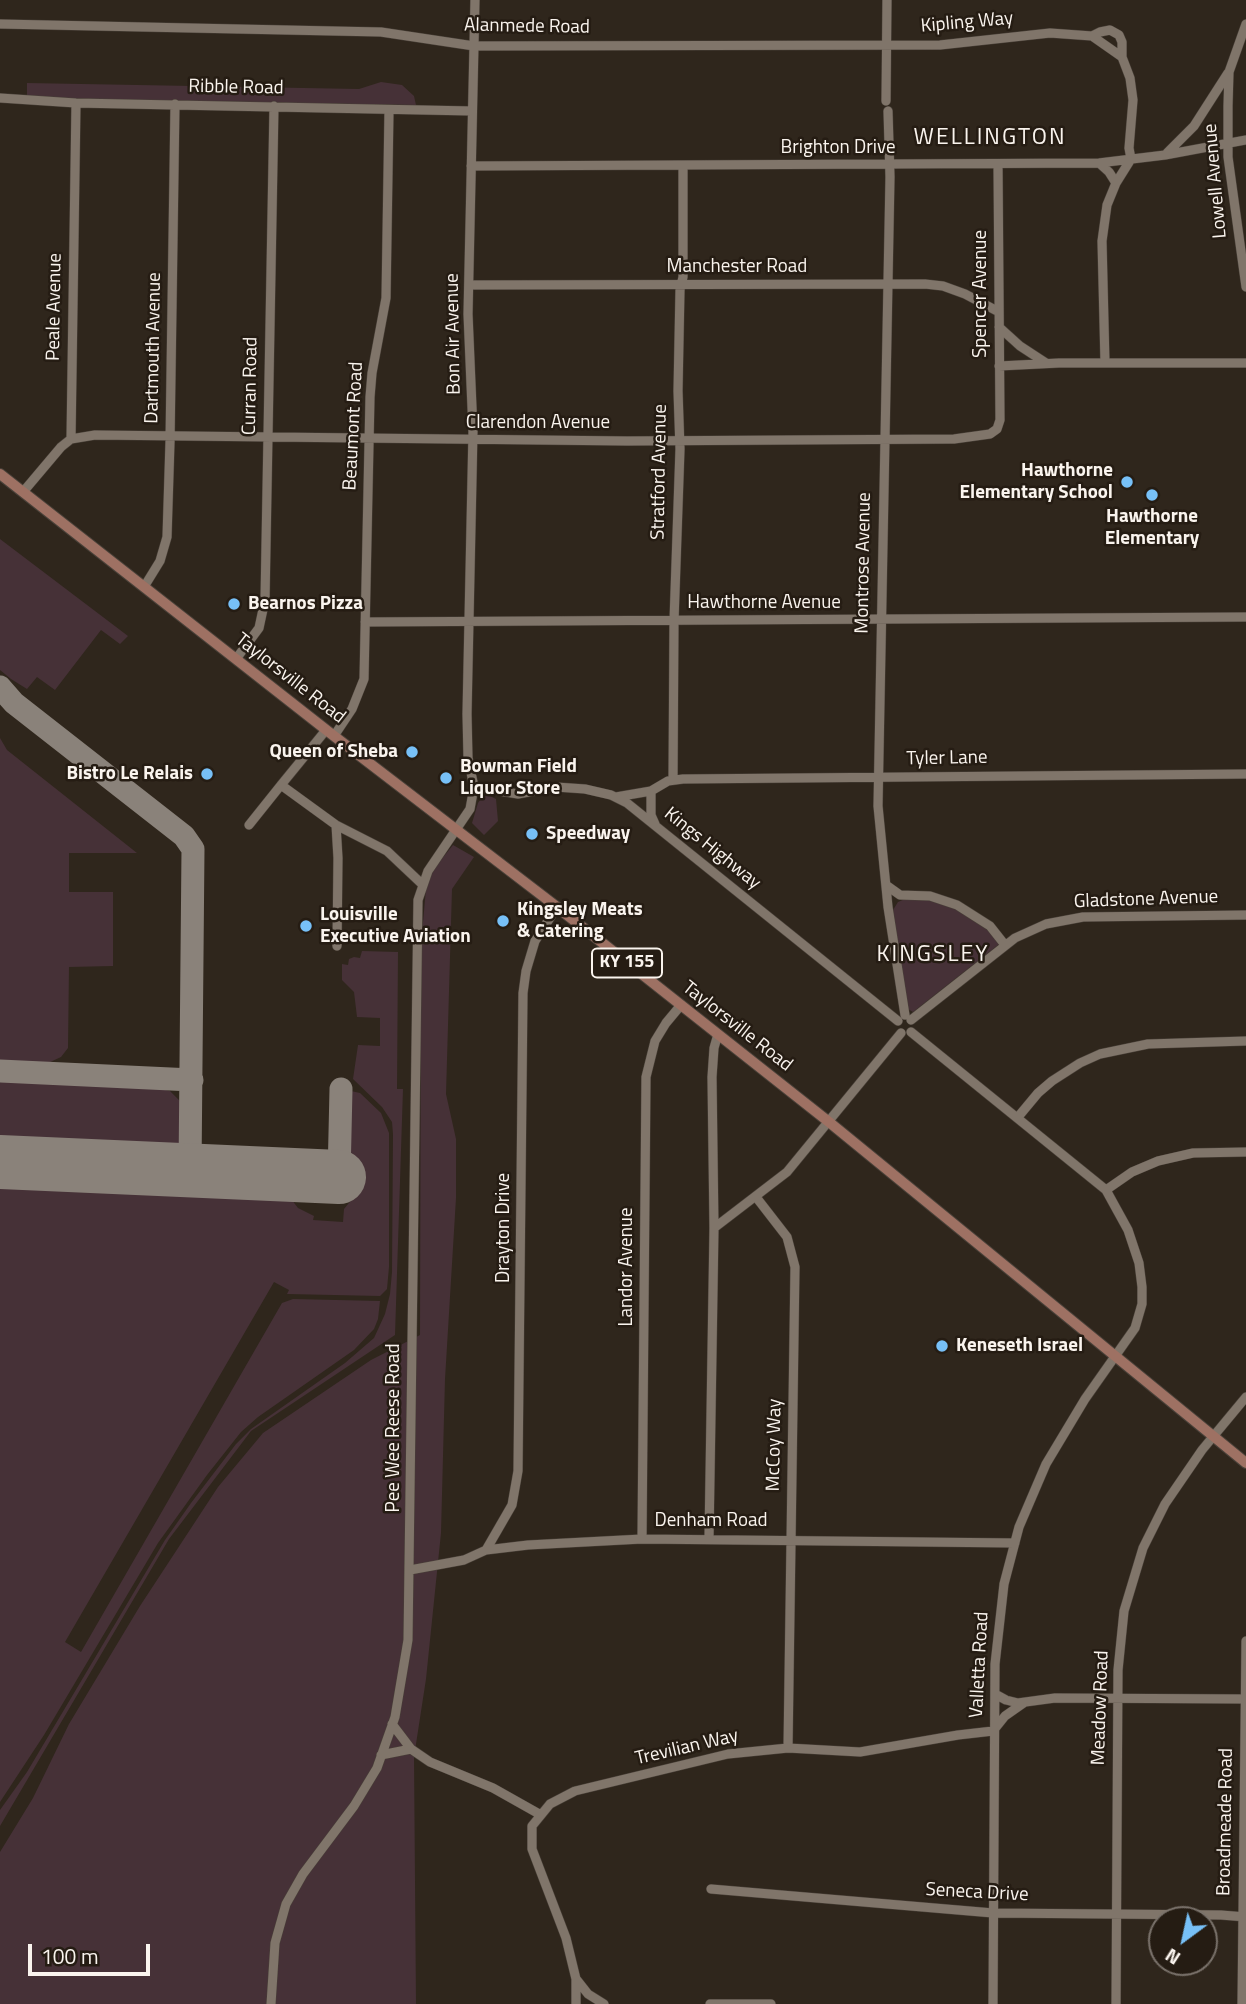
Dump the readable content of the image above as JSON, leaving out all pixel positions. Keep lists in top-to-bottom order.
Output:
{
  "streets": {
    "main road": ["Taylorsville Road", "KY 155"],
    "street": [
      "Kipling Way",
      "Alanmede Road",
      "Ribble Road",
      "Brighton Drive",
      "Lowell Avenue",
      "Manchester Road",
      "Spencer Avenue",
      "Peale Avenue",
      "Bon Air Avenue",
      "Dartmouth Avenue",
      "Curran Road",
      "Clarendon Avenue",
      "Beaumont Road",
      "Stratford Avenue",
      "Montrose Avenue",
      "Hawthorne Avenue",
      "Tyler Lane",
      "Kings Highway",
      "Gladstone Avenue",
      "Drayton Drive",
      "Landor Avenue",
      "Pee Wee Reese Road",
      "McCoy Way",
      "Denham Road",
      "Valletta Road",
      "Meadow Road",
      "Trevilian Way",
      "Broadmeade Road",
      "Seneca Drive"
    ]
  },
  "crossings": [
    ["Kipling Way", "Alanmede Road"],
    ["Kipling Way", "Brighton Drive"],
    ["Alanmede Road", "Bon Air Avenue"],
    ["Ribble Road", "Peale Avenue"],
    ["Ribble Road", "Bon Air Avenue"],
    ["Ribble Road", "Dartmouth Avenue"],
    ["Ribble Road", "Curran Road"],
    ["Ribble Road", "Beaumont Road"],
    ["Brighton Drive", "Lowell Avenue"],
    ["Brighton Drive", "Spencer Avenue"],
    ["Brighton Drive", "Bon Air Avenue"],
    ["Brighton Drive", "Stratford Avenue"],
    ["Brighton Drive", "Montrose Avenue"],
    ["Manchester Road", "Spencer Avenue"],
    ["Manchester Road", "Bon Air Avenue"],
    ["Manchester Road", "Stratford Avenue"],
    ["Manchester Road", "Montrose Avenue"],
    ["Spencer Avenue", "Clarendon Avenue"],
    ["Peale Avenue", "Clarendon Avenue"],
    ["Bon Air Avenue", "Clarendon Avenue"],
    ["Bon Air Avenue", "Hawthorne Avenue"],
    ["Bon Air Avenue", "Taylorsville Road"],
    ["Bon Air Avenue", "Kings Highway"],
    ["Bon Air Avenue", "Pee Wee Reese Road"],
    ["Dartmouth Avenue", "Clarendon Avenue"],
    ["Dartmouth Avenue", "Taylorsville Road"],
    ["Curran Road", "Clarendon Avenue"],
    ["Curran Road", "Taylorsville Road"],
    ["Clarendon Avenue", "Beaumont Road"],
    ["Clarendon Avenue", "Stratford Avenue"],
    ["Clarendon Avenue", "Montrose Avenue"],
    ["Beaumont Road", "Hawthorne Avenue"],
    ["Beaumont Road", "Taylorsville Road"],
    ["Stratford Avenue", "Hawthorne Avenue"],
    ["Stratford Avenue", "Tyler Lane"],
    ["Montrose Avenue", "Hawthorne Avenue"],
    ["Montrose Avenue", "Tyler Lane"],
    ["Montrose Avenue", "Kings Highway"],
    ["Montrose Avenue", "Gladstone Avenue"],
    ["Taylorsville Road", "Drayton Drive"],
    ["Taylorsville Road", "Landor Avenue"],
    ["Taylorsville Road", "Pee Wee Reese Road"],
    ["Taylorsville Road", "Valletta Road"],
    ["Taylorsville Road", "Meadow Road"],
    ["Tyler Lane", "Kings Highway"],
    ["Kings Highway", "Gladstone Avenue"],
    ["Drayton Drive", "Denham Road"],
    ["Landor Avenue", "Denham Road"],
    ["Pee Wee Reese Road", "Denham Road"],
    ["McCoy Way", "Denham Road"],
    ["McCoy Way", "Trevilian Way"],
    ["Denham Road", "Valletta Road"],
    ["Valletta Road", "Trevilian Way"],
    ["Valletta Road", "Seneca Drive"],
    ["Meadow Road", "Seneca Drive"],
    ["Broadmeade Road", "Seneca Drive"]
  ],
  "districts": ["WELLINGTON", "KINGSLEY"],
  "places": [
    "Hawthorne Elementary School",
    "Hawthorne Elementary",
    "Bearnos Pizza",
    "Queen of Sheba",
    "Bistro Le Relais",
    "Bowman Field Liquor Store",
    "Speedway",
    "Kingsley Meats & Catering",
    "Louisville Executive Aviation",
    "Keneseth Israel"
  ],
  "scale_bar": "100 m",
  "north": "bottom left"
}
